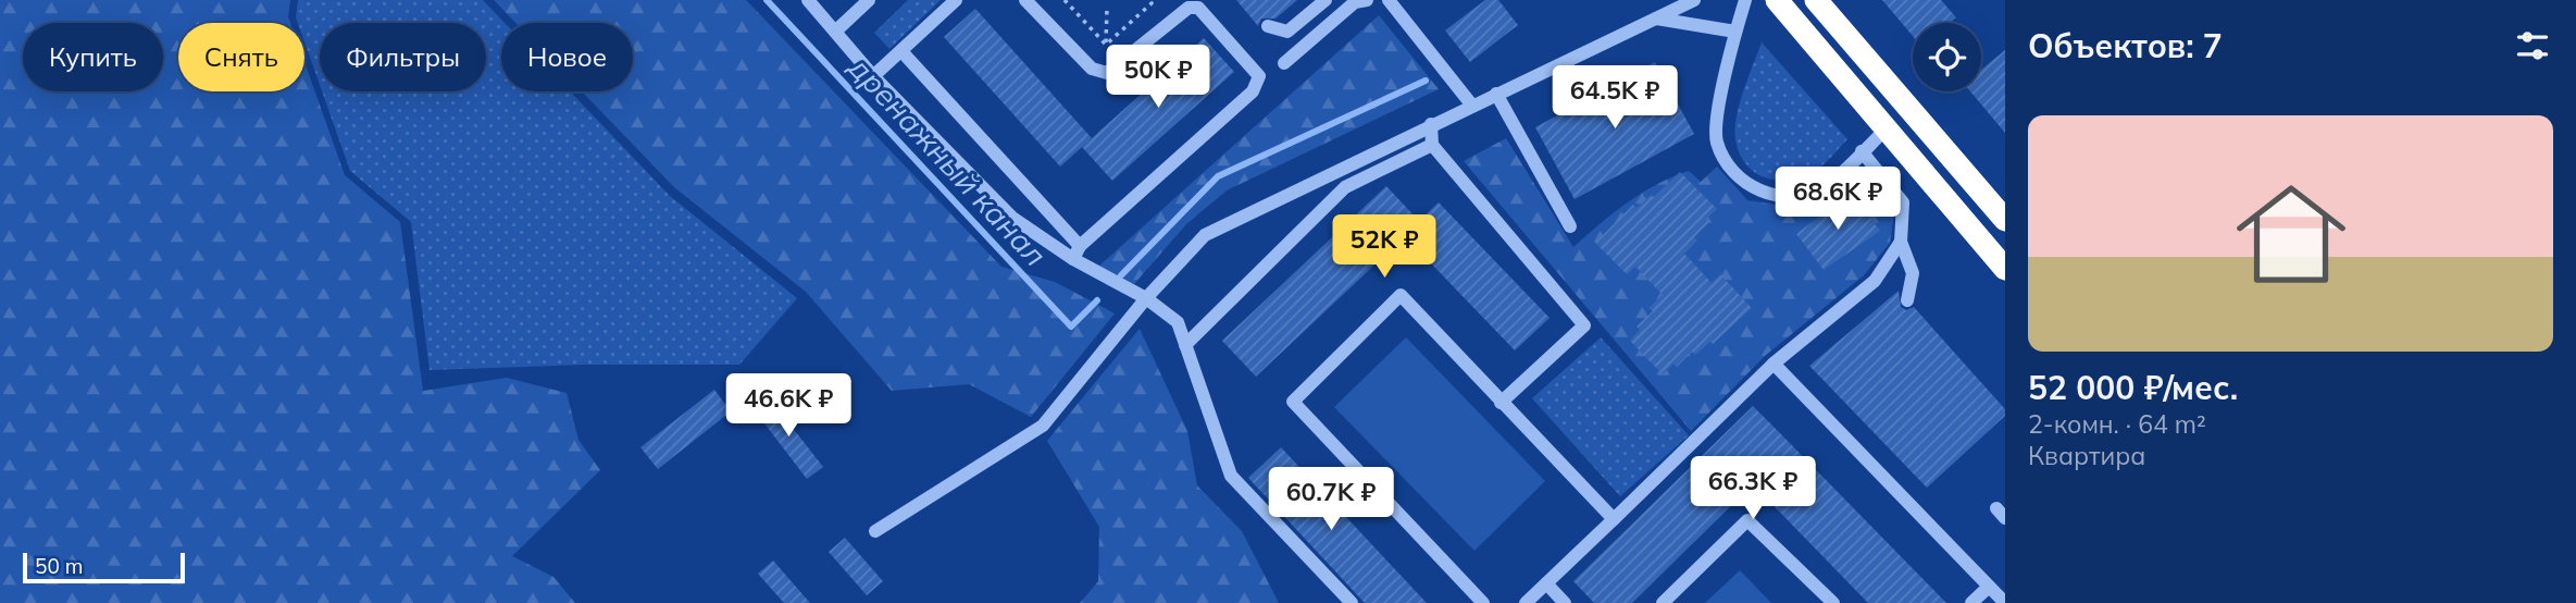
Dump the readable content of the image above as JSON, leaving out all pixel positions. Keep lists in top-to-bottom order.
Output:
{
  "water": ["дренажный канал"],
  "scale_bar": "50 m",
  "page": {
    "heading": "Объектов: 7",
    "chip": [
      "Купить",
      "Снять",
      "Фильтры",
      "Новое"
    ],
    "price": [
      "50K ₽",
      "64.5K ₽",
      "68.6K ₽",
      "52K ₽",
      "46.6K ₽",
      "66.3K ₽",
      "60.7K ₽"
    ],
    "list": [
      {
        "name": "52 000 ₽/мес.",
        "note": "2-комн. · 64 m² · Квартира"
      }
    ],
    "scale": "50 m"
  }
}
